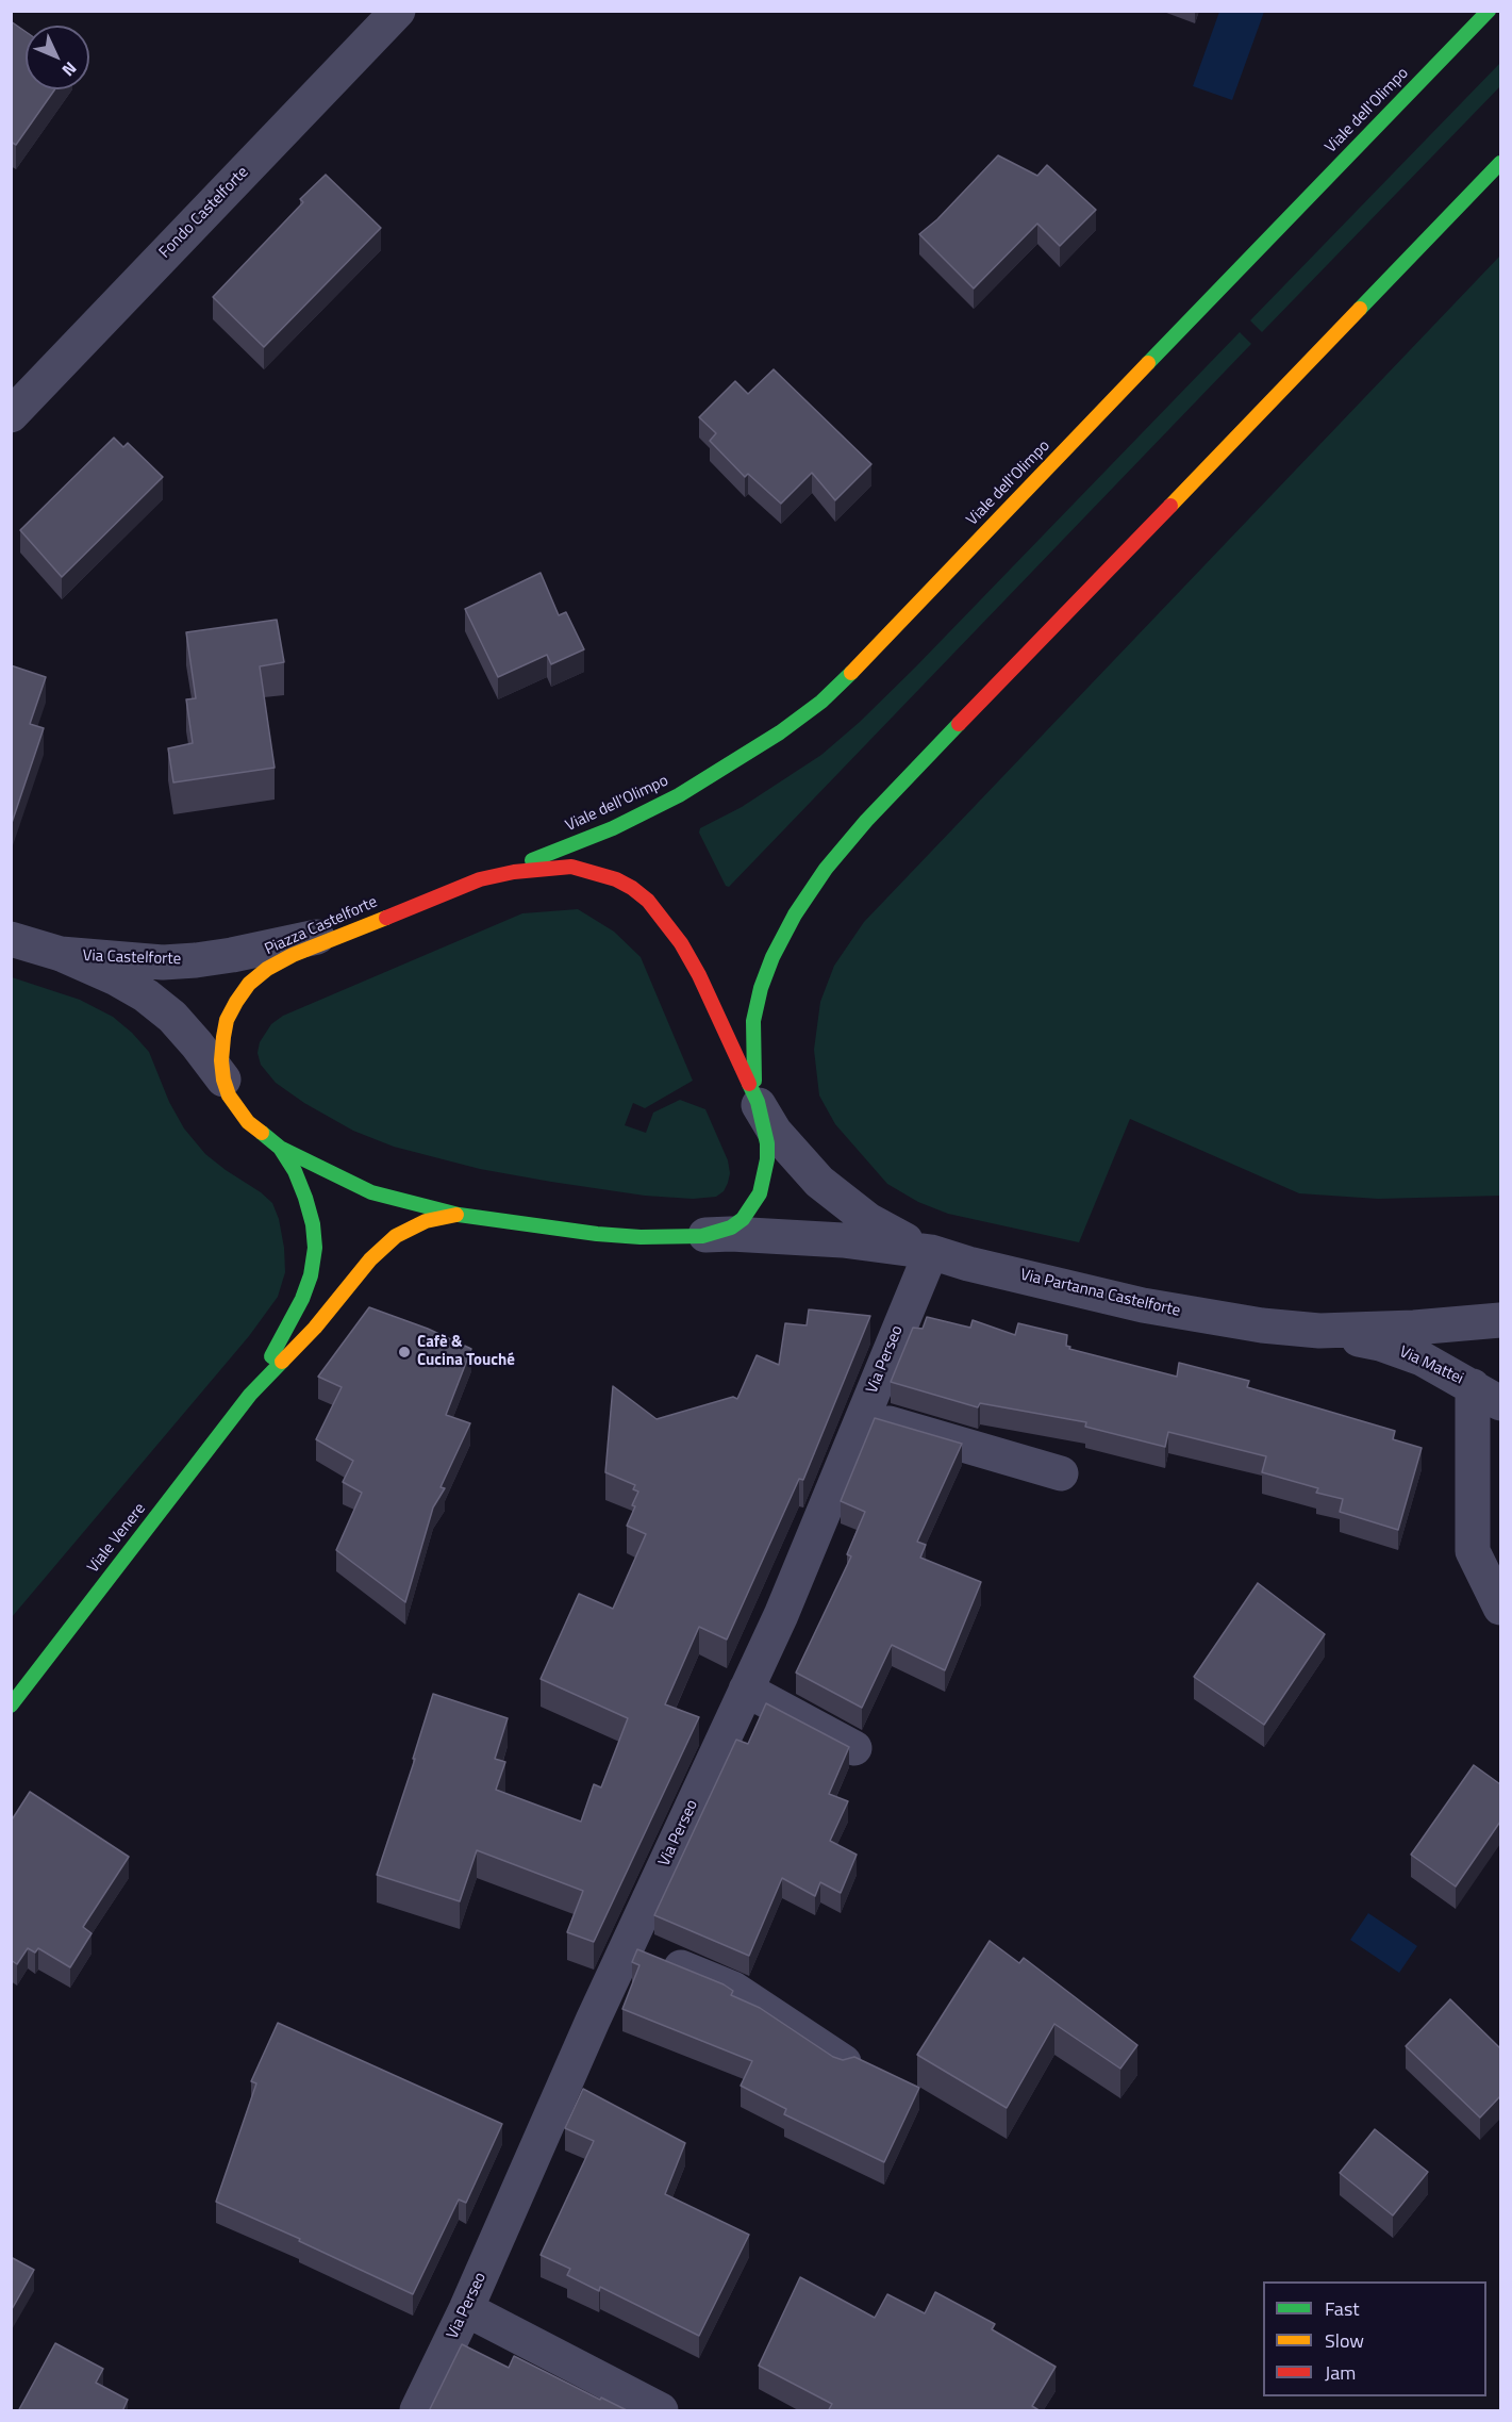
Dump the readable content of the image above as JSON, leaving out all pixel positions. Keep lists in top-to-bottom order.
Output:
{
  "streets": {
    "street": [
      "Viale dell'Olimpo",
      "Fondo Castelforte",
      "Piazza Castelforte",
      "Via Castelforte",
      "Via Partanna Castelforte",
      "Via Perseo",
      "Via Mattei",
      "Viale Venere"
    ]
  },
  "crossings": [
    ["Viale dell'Olimpo", "Piazza Castelforte"],
    ["Piazza Castelforte", "Via Castelforte"],
    ["Piazza Castelforte", "Via Partanna Castelforte"],
    ["Piazza Castelforte", "Viale Venere"],
    ["Via Partanna Castelforte", "Via Perseo"],
    ["Via Partanna Castelforte", "Via Mattei"]
  ],
  "places": ["Cafè & Cucina Touché"],
  "legend": ["Fast", "Slow", "Jam"],
  "north": "bottom right"
}
